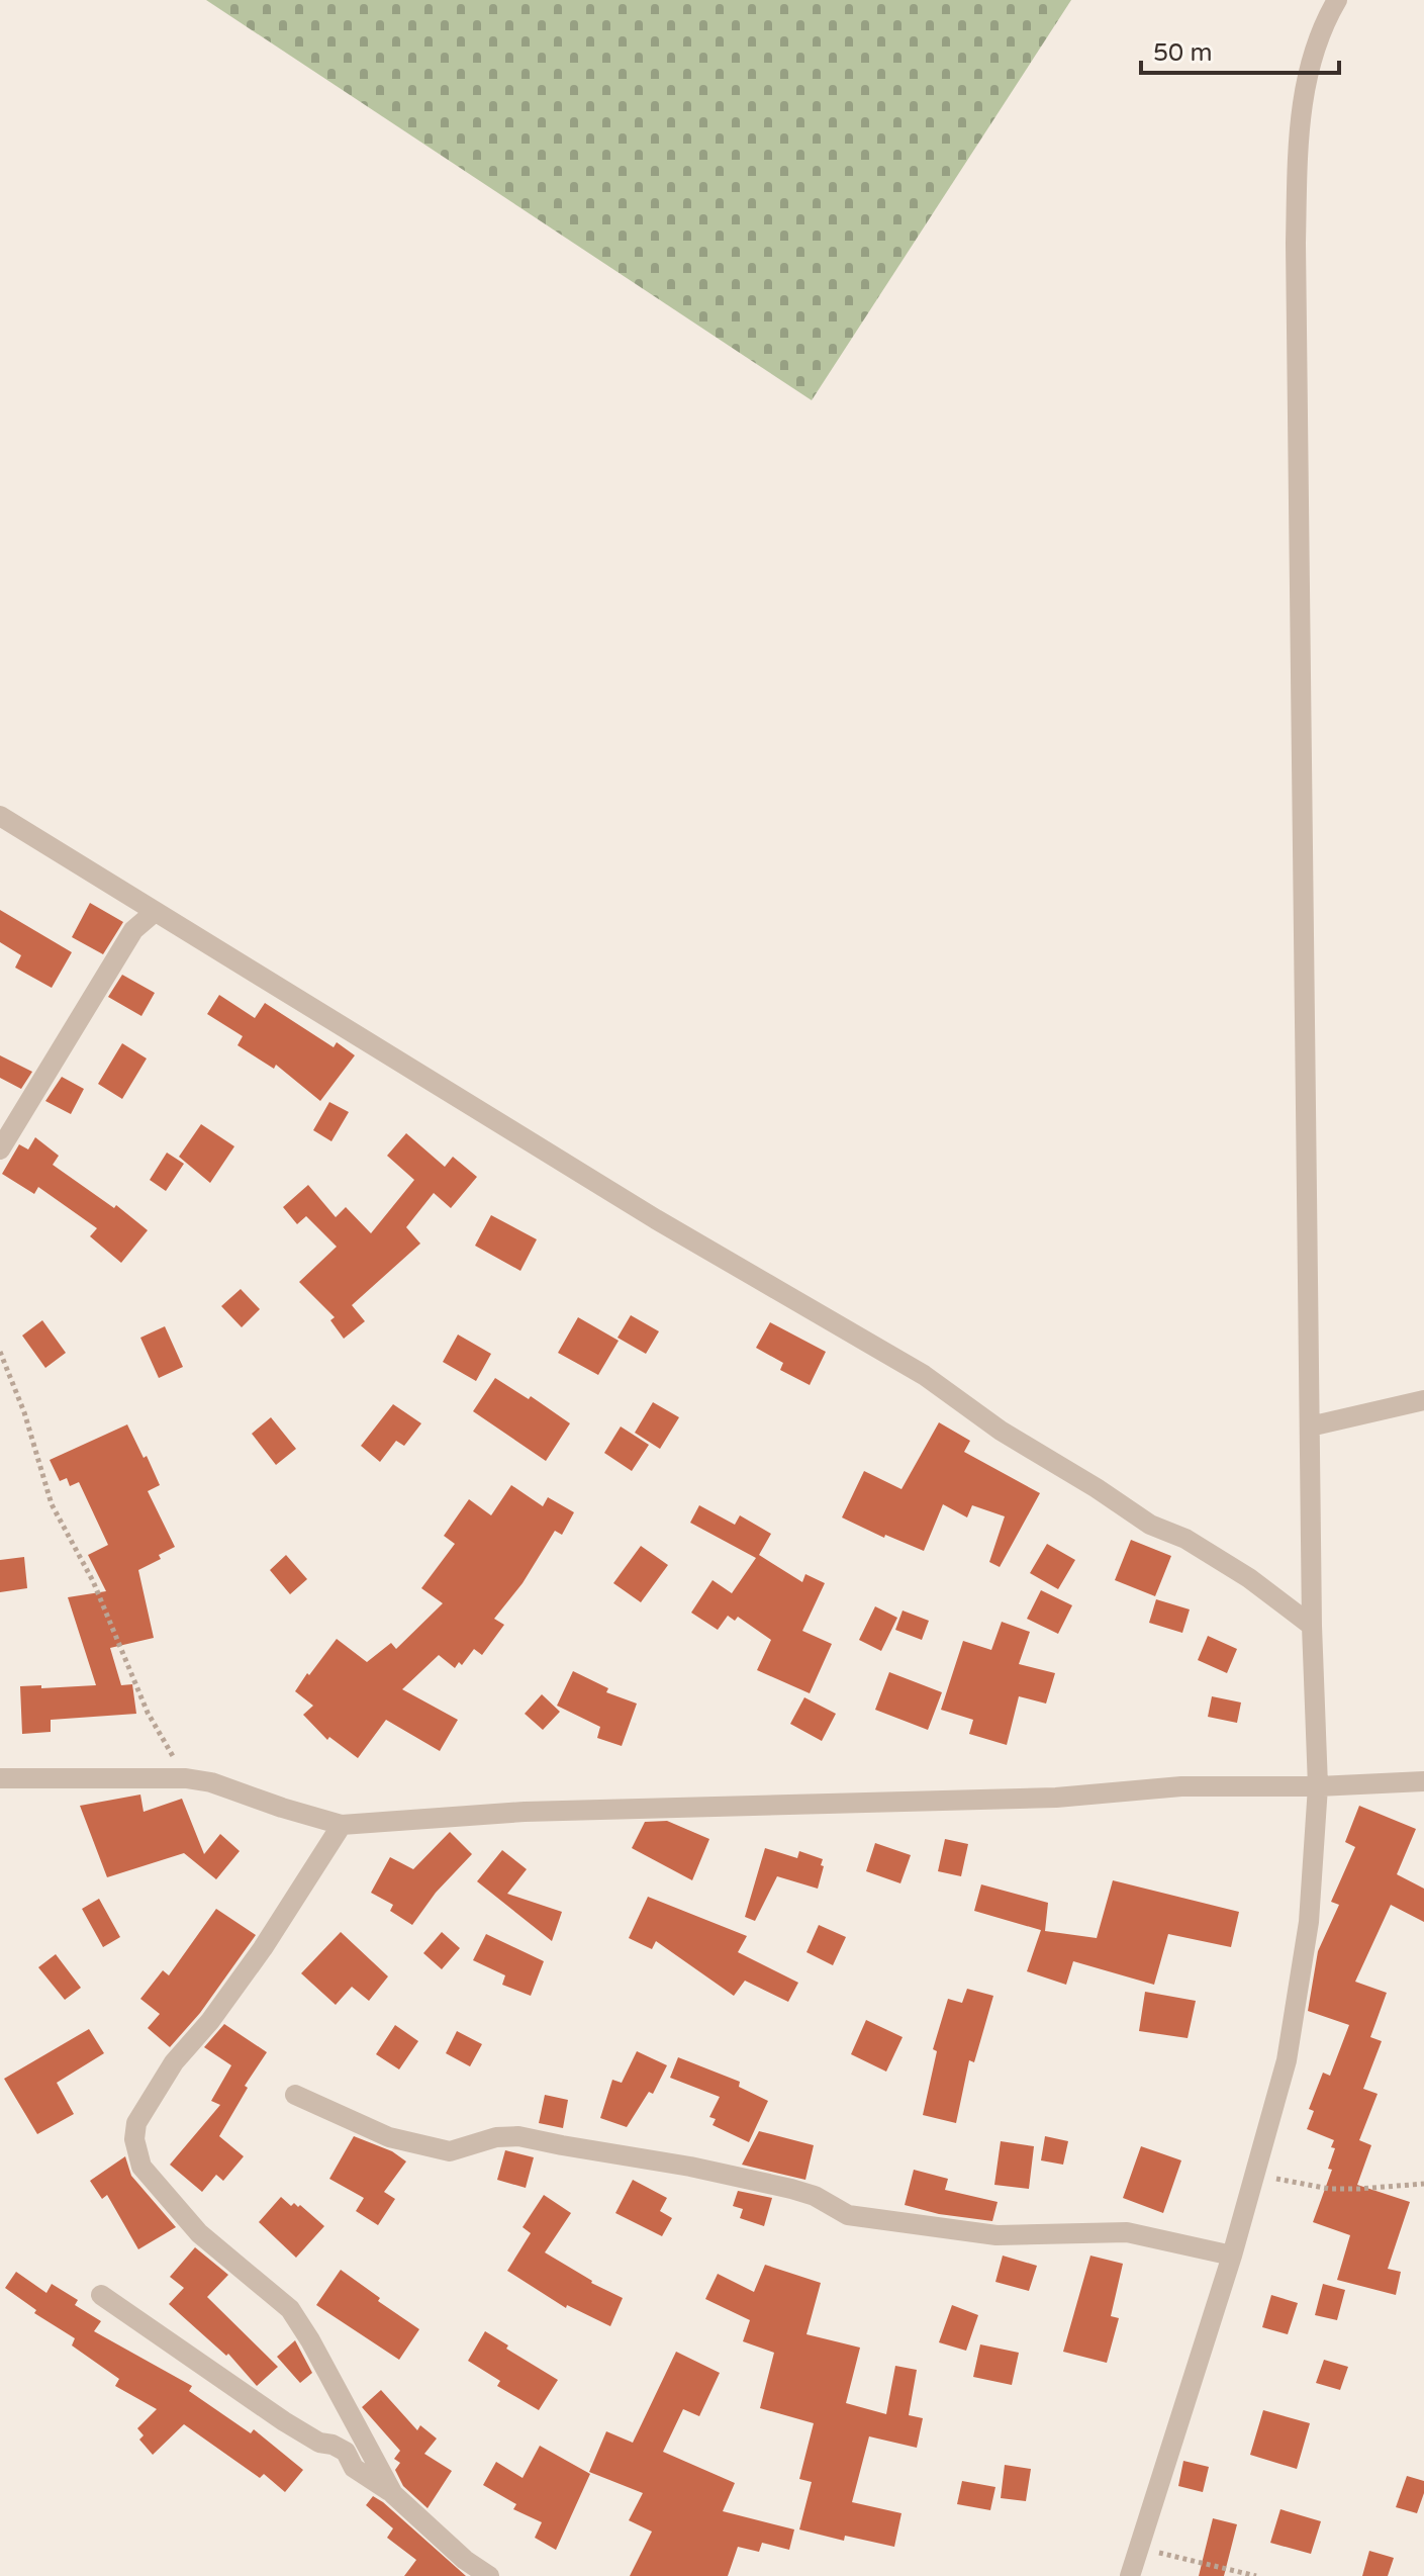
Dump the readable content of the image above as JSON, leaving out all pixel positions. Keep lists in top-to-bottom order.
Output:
{
  "scale_bar": "50 m"
}
